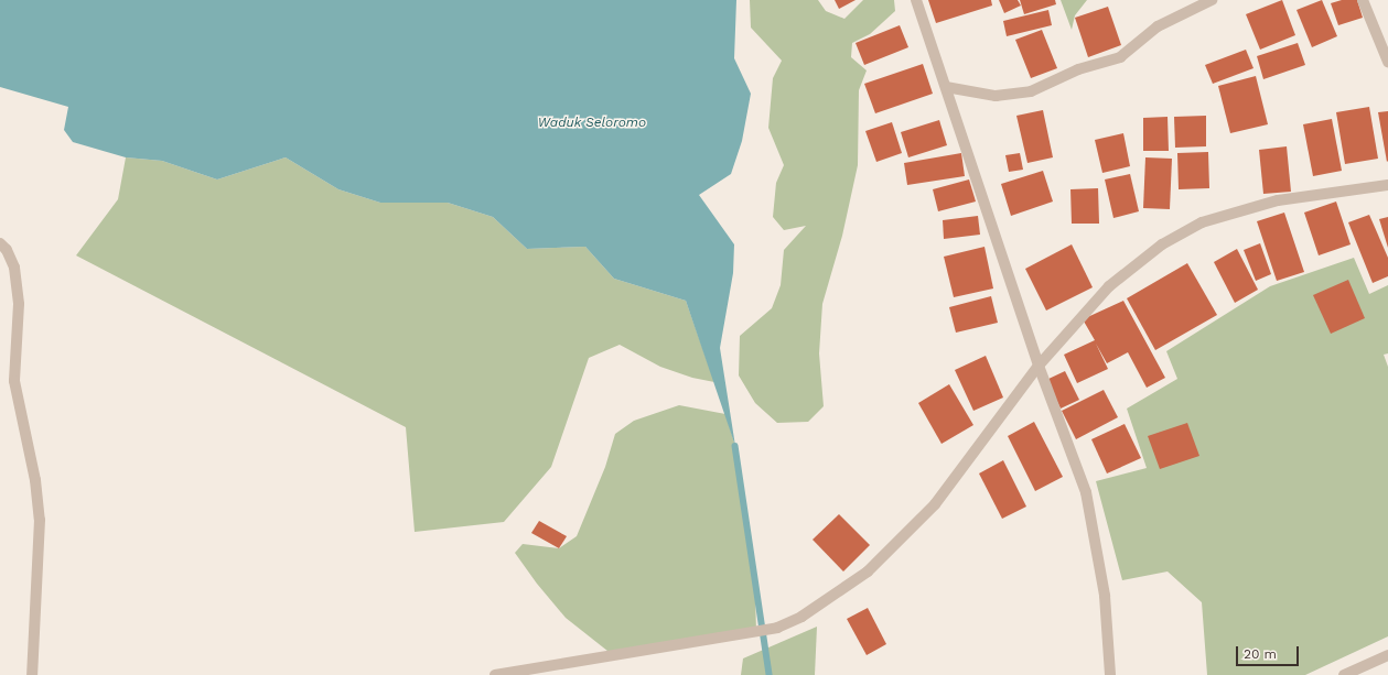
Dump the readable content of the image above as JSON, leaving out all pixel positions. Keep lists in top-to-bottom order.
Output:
{
  "water": ["Waduk Seloromo"],
  "scale_bar": "20 m"
}
